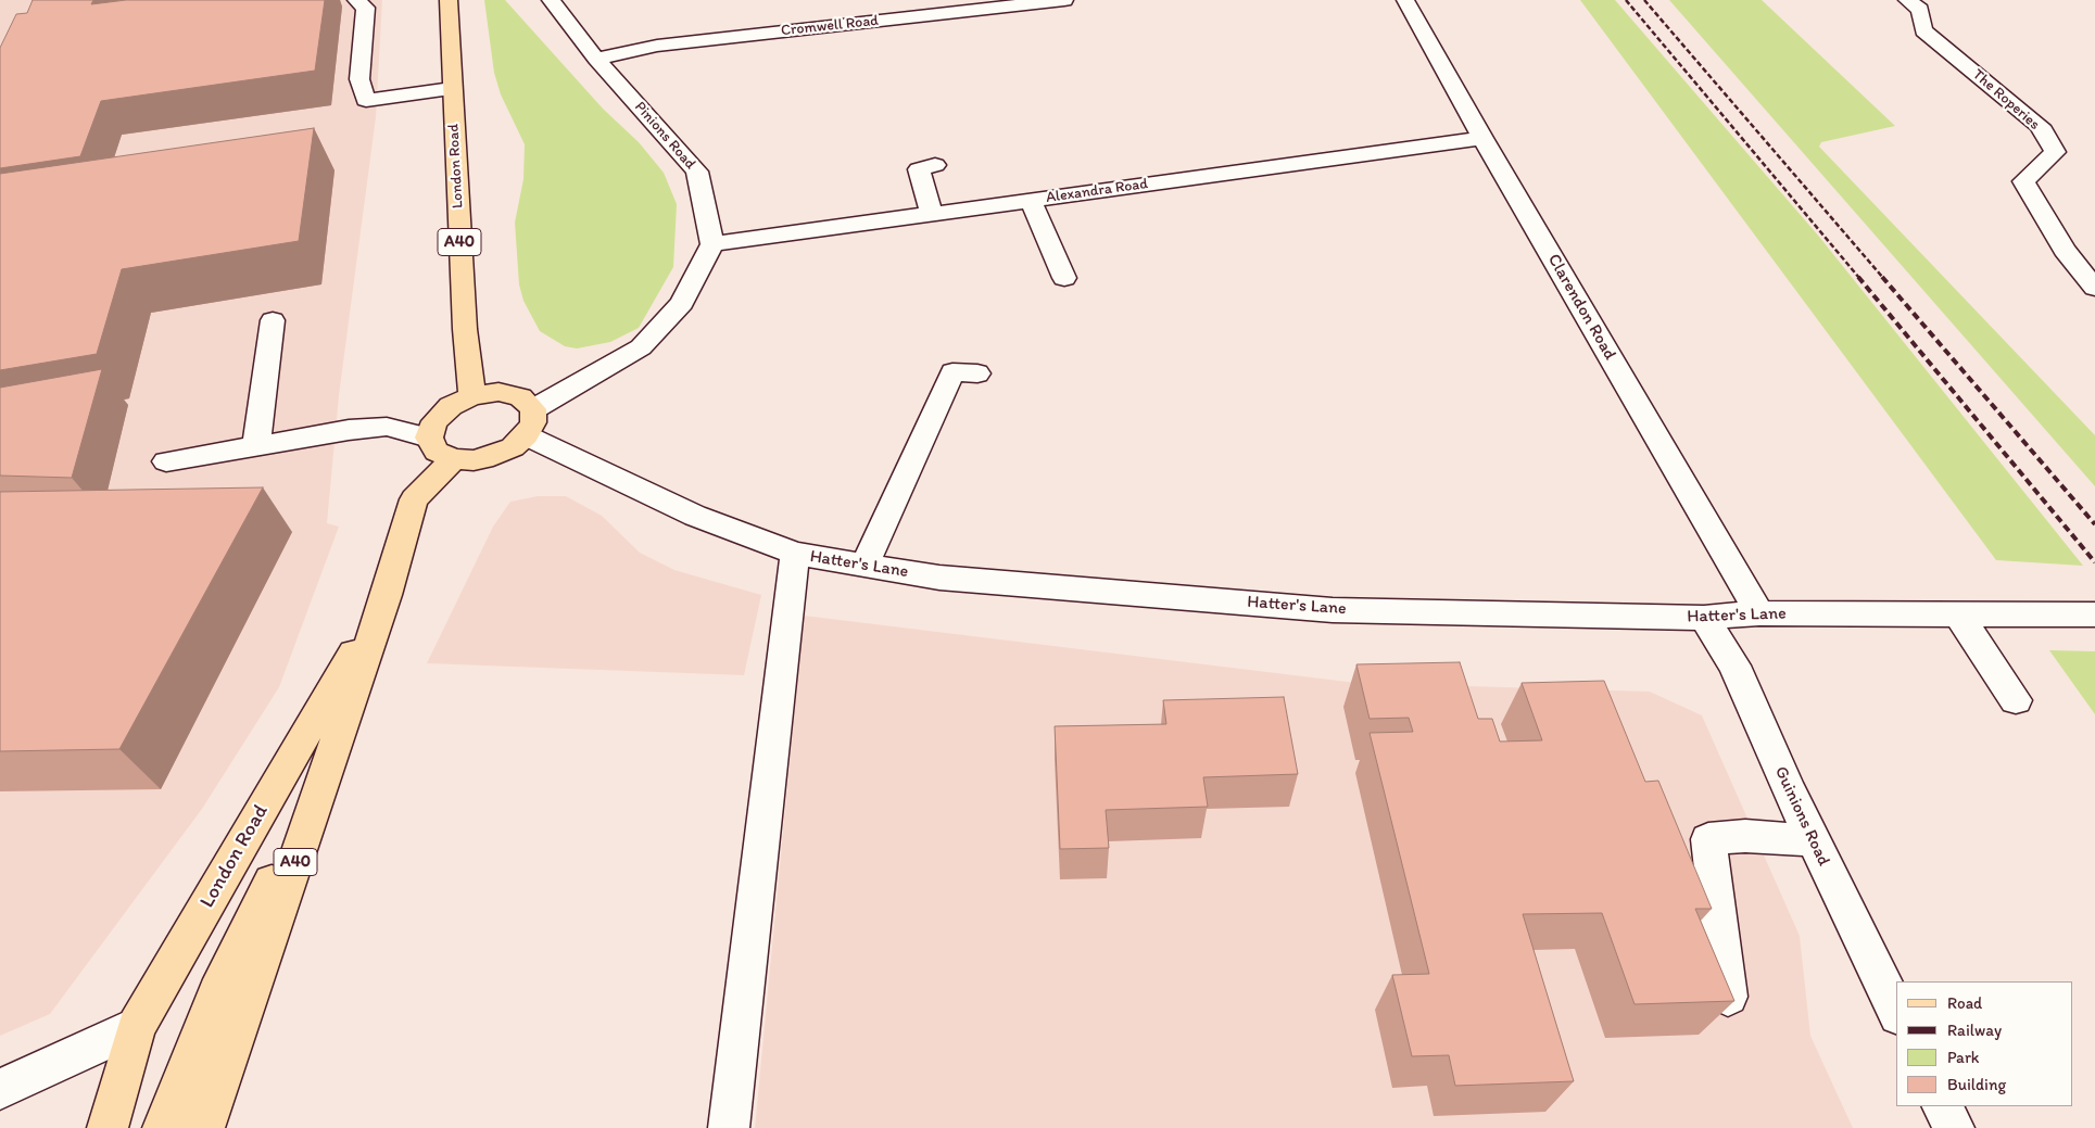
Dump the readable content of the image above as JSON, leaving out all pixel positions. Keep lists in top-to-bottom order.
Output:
{
  "streets": {
    "main road": ["London Road", "A40"],
    "street": [
      "Cromwell Road",
      "The Roperies",
      "Pinions Road",
      "Alexandra Road",
      "Clarendon Road",
      "Hatter's Lane",
      "Guinions Road"
    ]
  },
  "crossings": [
    ["Cromwell Road", "Pinions Road"],
    ["Pinions Road", "Alexandra Road"],
    ["London Road", "Hatter's Lane"],
    ["Alexandra Road", "Clarendon Road"],
    ["Clarendon Road", "Hatter's Lane"],
    ["Hatter's Lane", "Guinions Road"]
  ],
  "legend": [
    "Road",
    "Railway",
    "Park",
    "Building"
  ]
}
